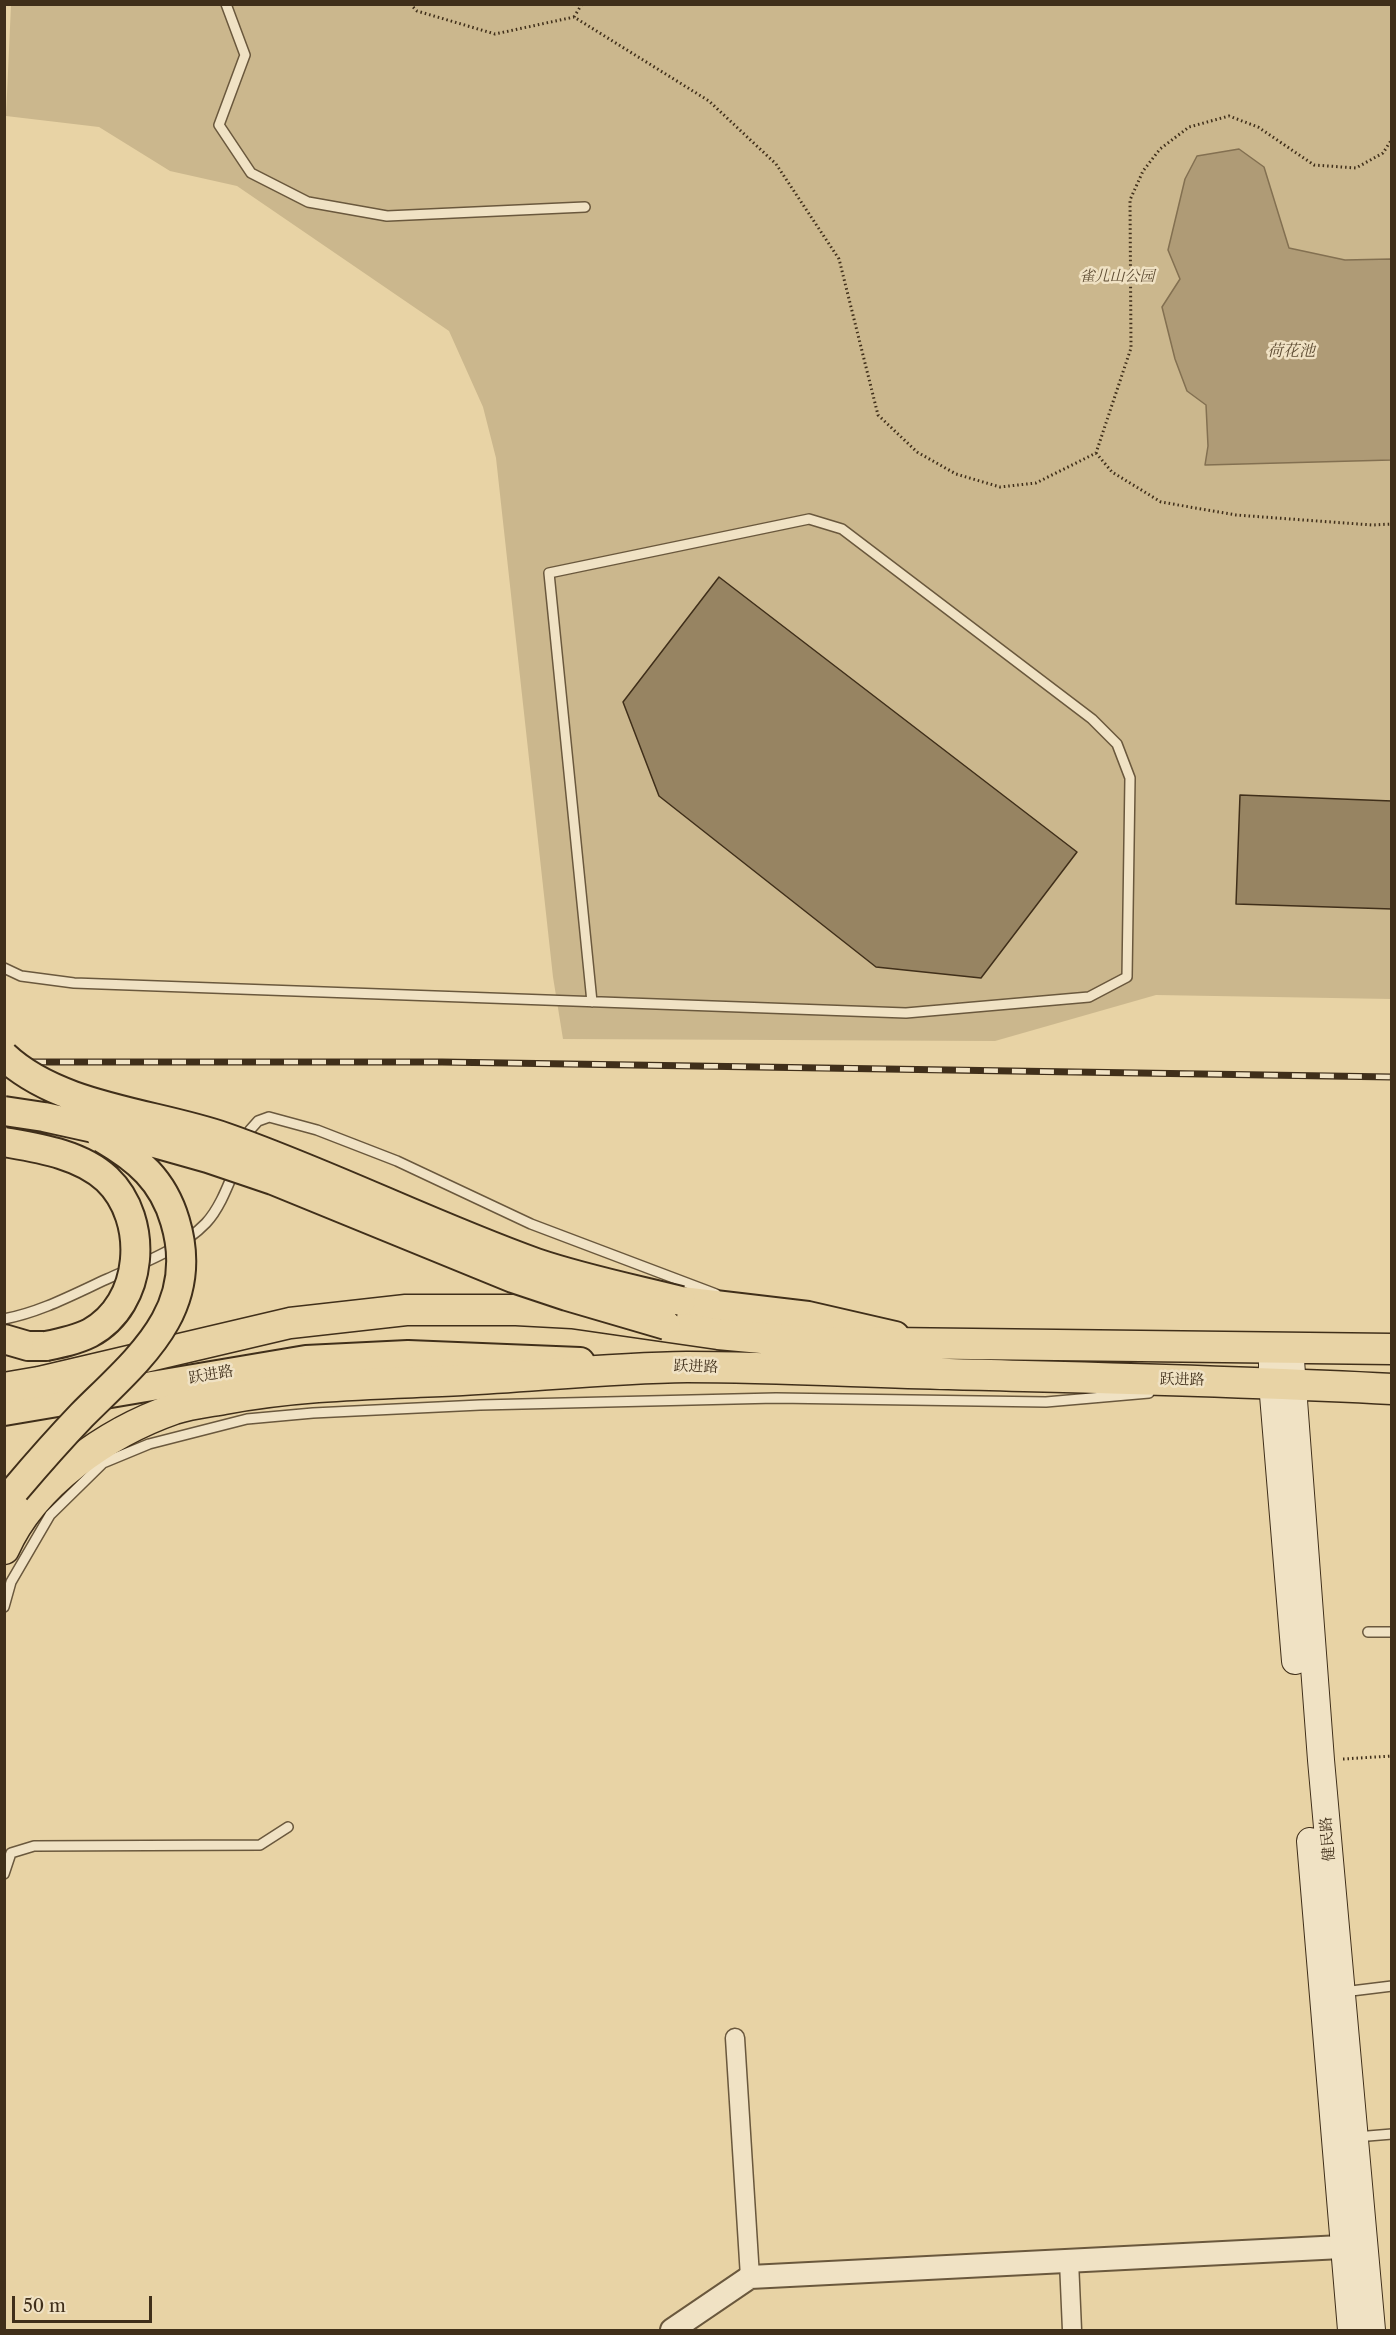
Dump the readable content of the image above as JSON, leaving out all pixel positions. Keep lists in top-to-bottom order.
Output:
{
  "streets": {
    "highway": ["跃进路"],
    "main road": ["健民路"]
  },
  "crossings": [
    ["跃进路", "健民路"]
  ],
  "water": ["荷花池"],
  "parks": ["雀儿山公园"],
  "scale_bar": "50 m"
}
